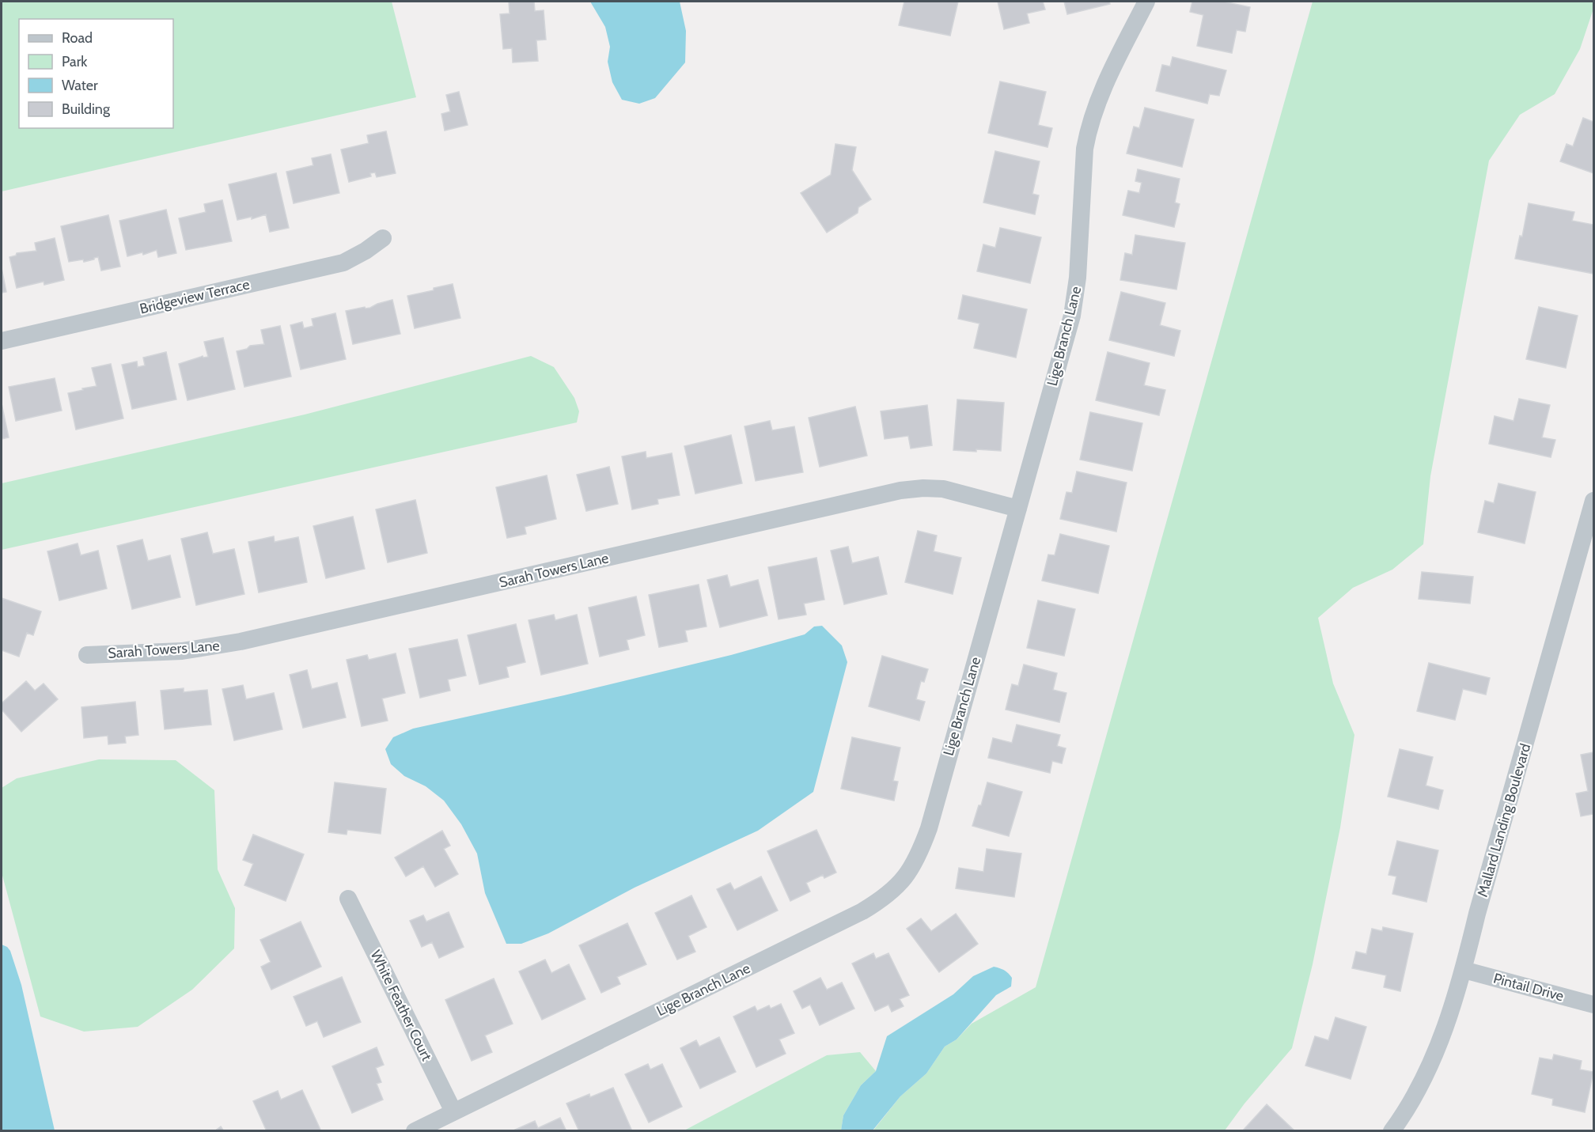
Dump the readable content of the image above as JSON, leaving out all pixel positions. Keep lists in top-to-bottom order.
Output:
{
  "streets": {
    "street": [
      "Bridgeview Terrace",
      "Lige Branch Lane",
      "Sarah Towers Lane",
      "Mallard Landing Boulevard",
      "Pintail Drive",
      "White Feather Court"
    ]
  },
  "crossings": [
    ["Lige Branch Lane", "Sarah Towers Lane"],
    ["Lige Branch Lane", "White Feather Court"],
    ["Mallard Landing Boulevard", "Pintail Drive"]
  ],
  "legend": [
    "Road",
    "Park",
    "Water",
    "Building"
  ]
}
